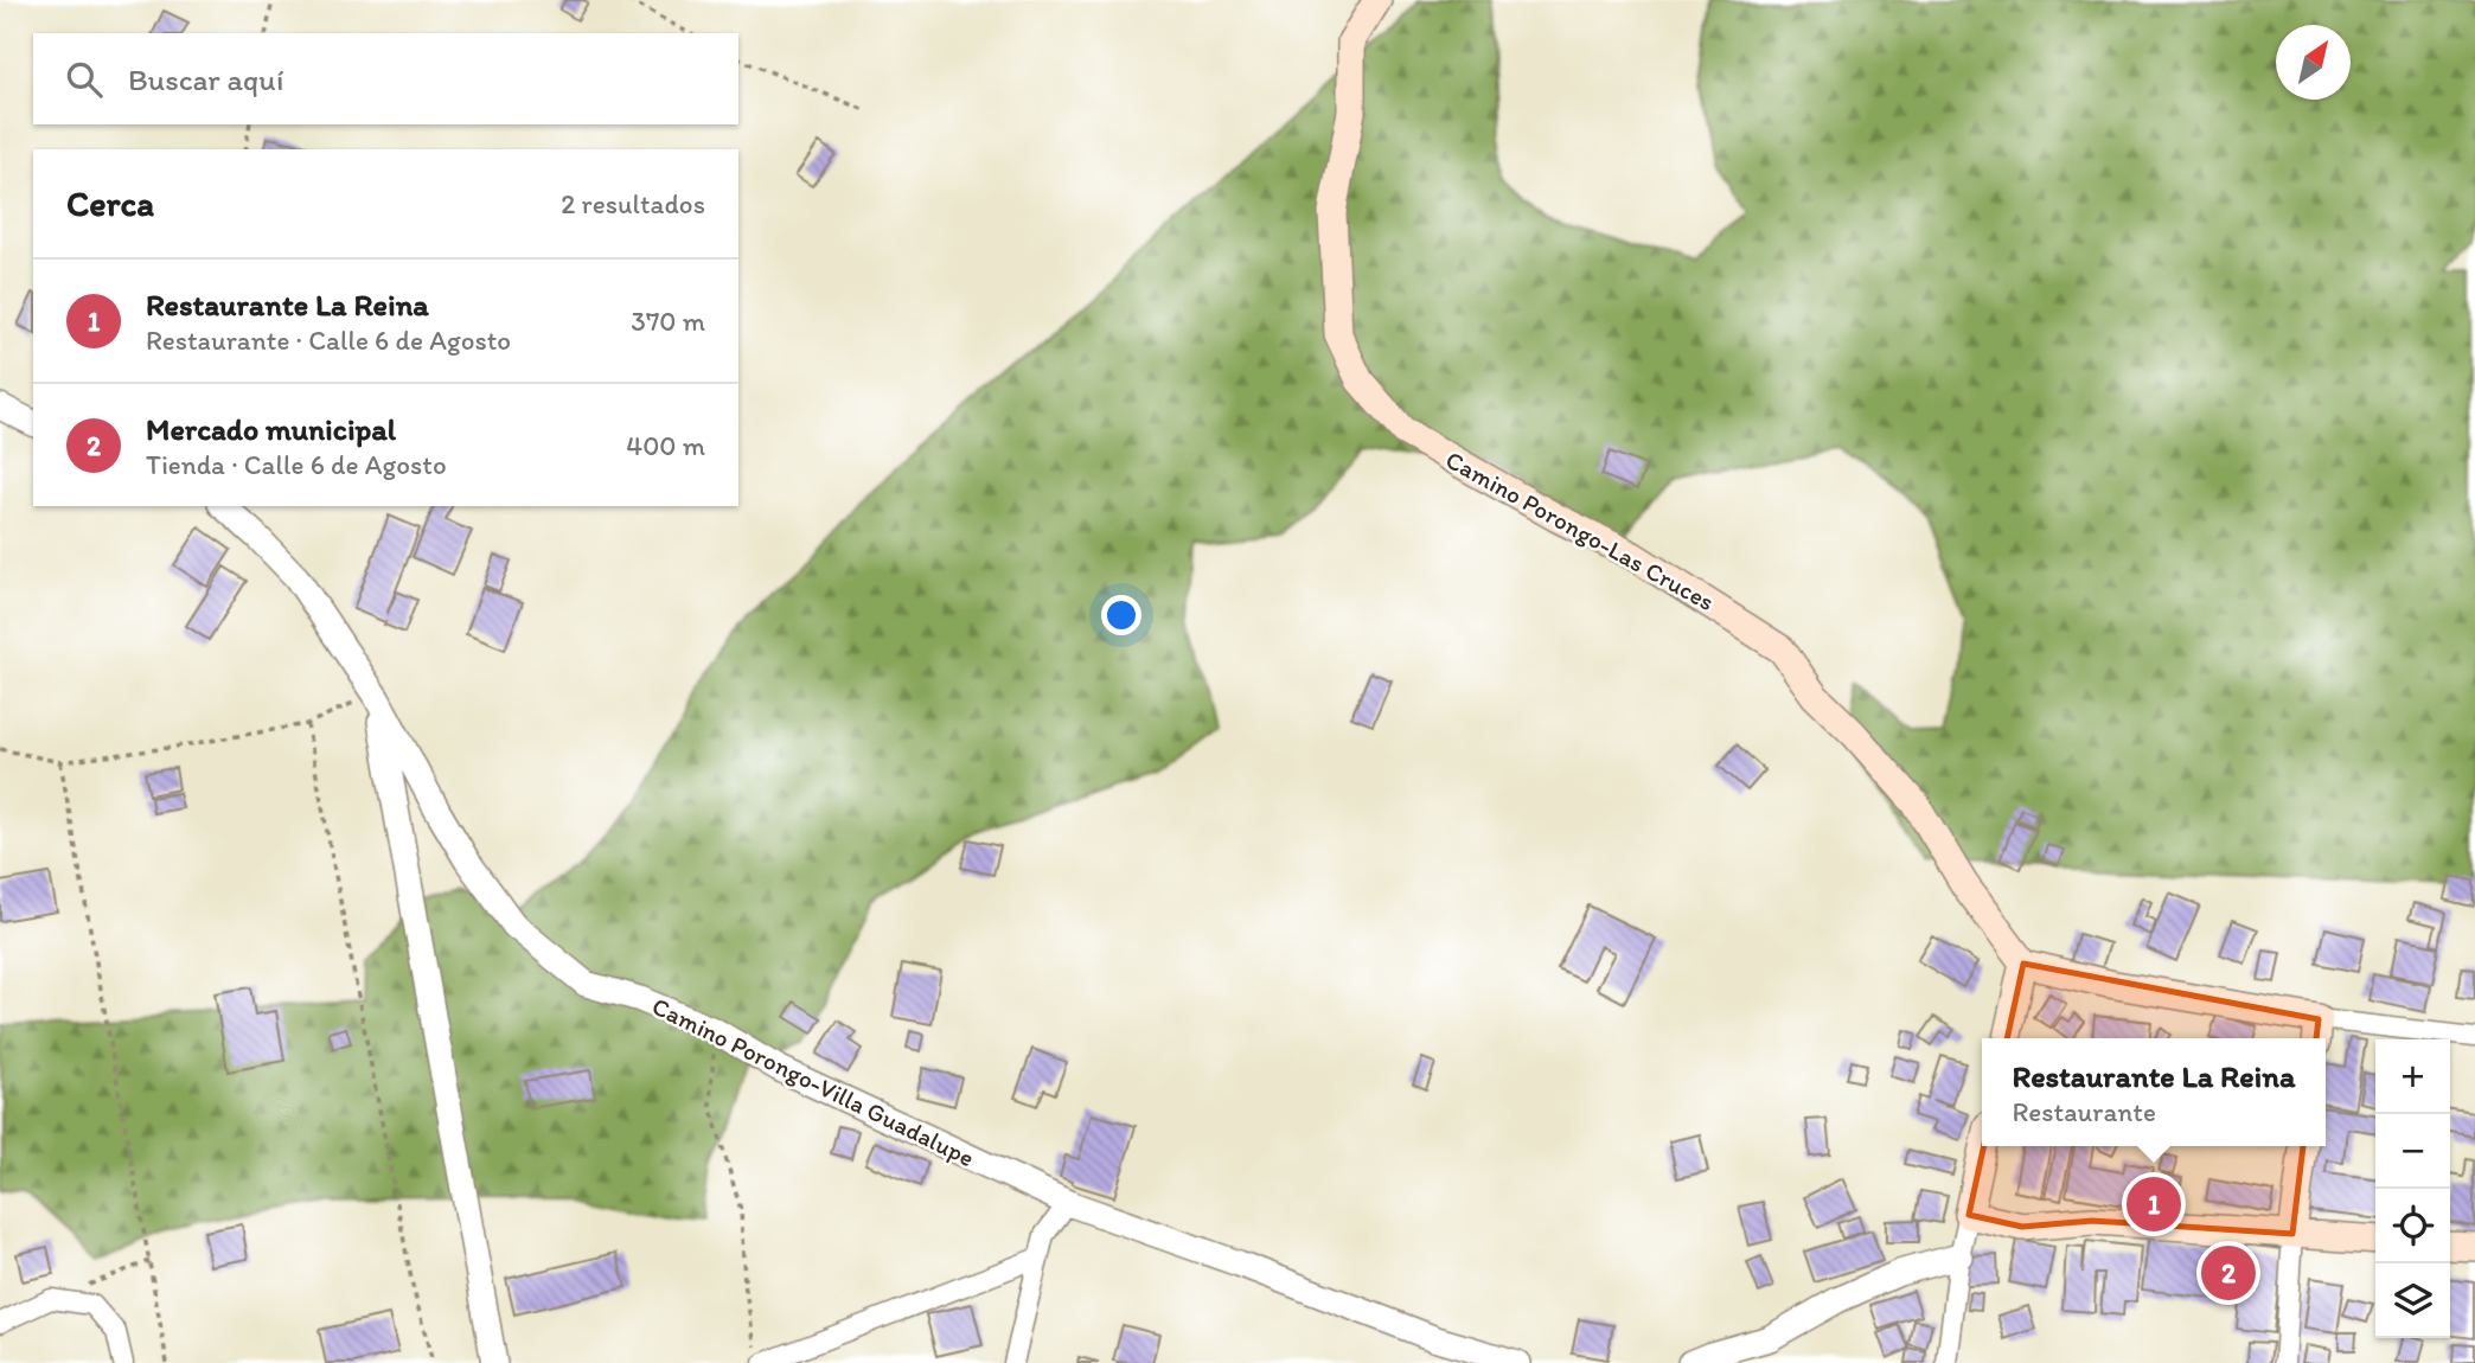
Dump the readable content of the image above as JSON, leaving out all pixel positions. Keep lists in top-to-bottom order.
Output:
{
  "streets": {
    "main road": ["Camino Porongo-Las Cruces"],
    "street": ["Camino Porongo-Villa Guadalupe"]
  },
  "north": "top right",
  "page": {
    "search": "Buscar aquí",
    "heading": ["Cerca", "2 resultados"],
    "list": [
      {
        "mark": "1",
        "name": "Restaurante La Reina",
        "note": "Restaurante · Calle 6 de Agosto",
        "value": "370 m"
      },
      {
        "mark": "2",
        "name": "Mercado municipal",
        "note": "Tienda · Calle 6 de Agosto",
        "value": "400 m"
      }
    ],
    "popup": ["Restaurante La Reina", "Restaurante"],
    "map_buttons": ["+", "−"],
    "pins": ["1", "2"]
  }
}
